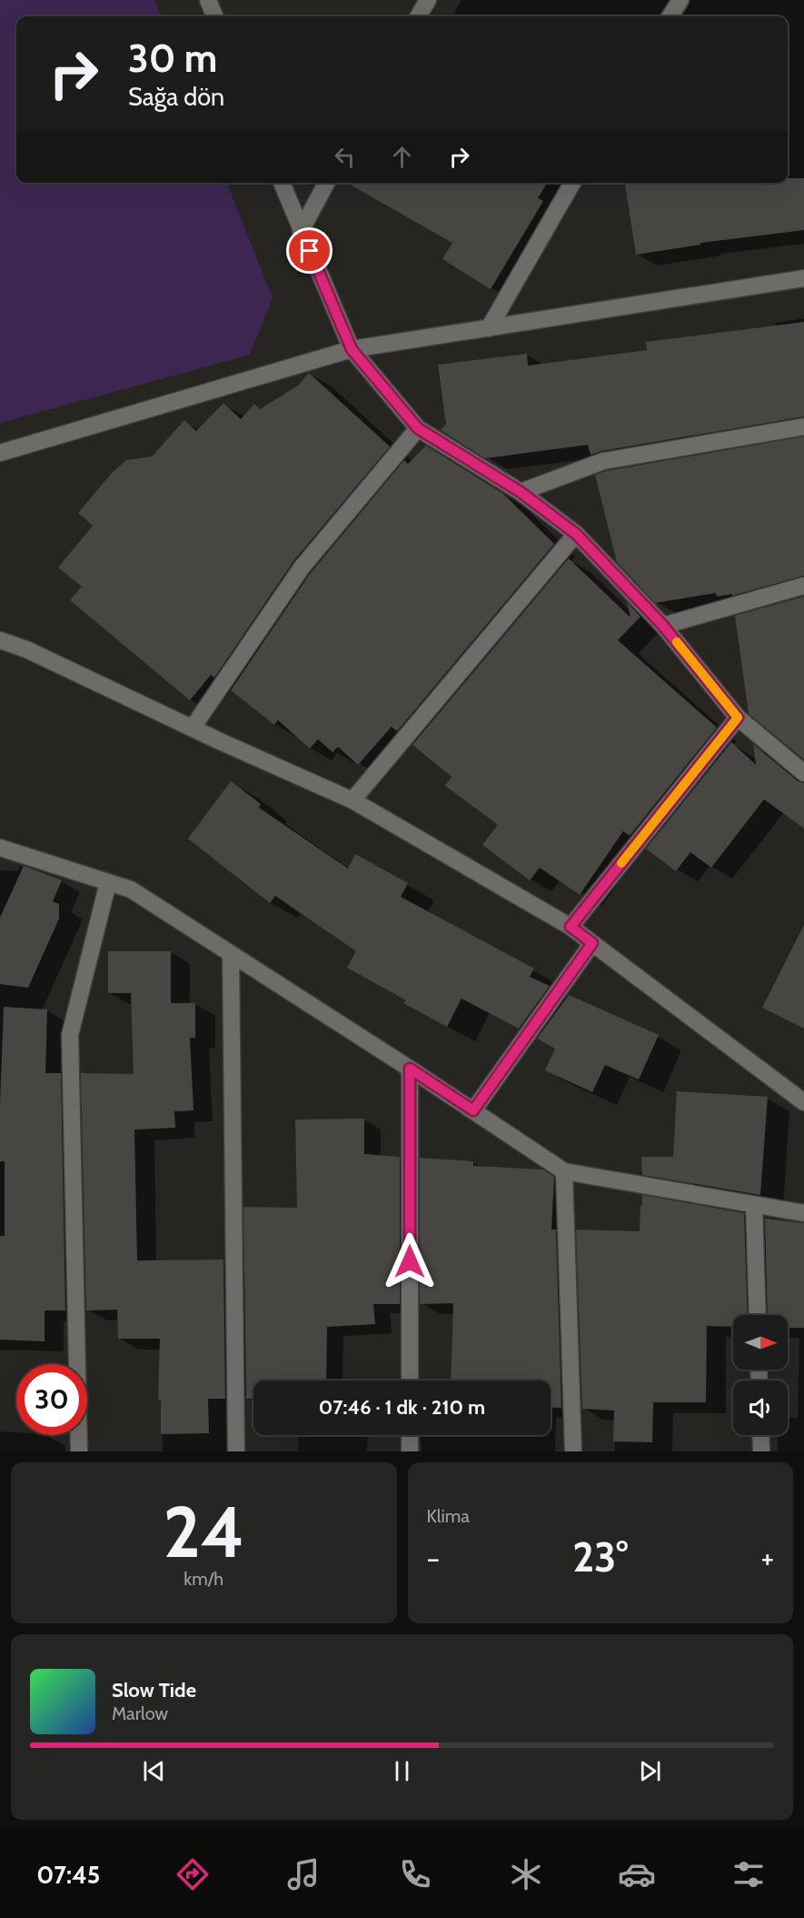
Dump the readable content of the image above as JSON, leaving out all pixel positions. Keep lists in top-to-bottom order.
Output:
{
  "north": "right",
  "page": {
    "turn": ["30 m", "Sağa dön"],
    "limit": "30",
    "trip": "07:46 · 1 dk · 210 m",
    "tile": [
      ["24", "km/h"],
      "Klima"
    ],
    "heat": ["−", "23°", "+"],
    "song": ["Slow Tide", "Marlow"],
    "tabs": "07:45"
  }
}
